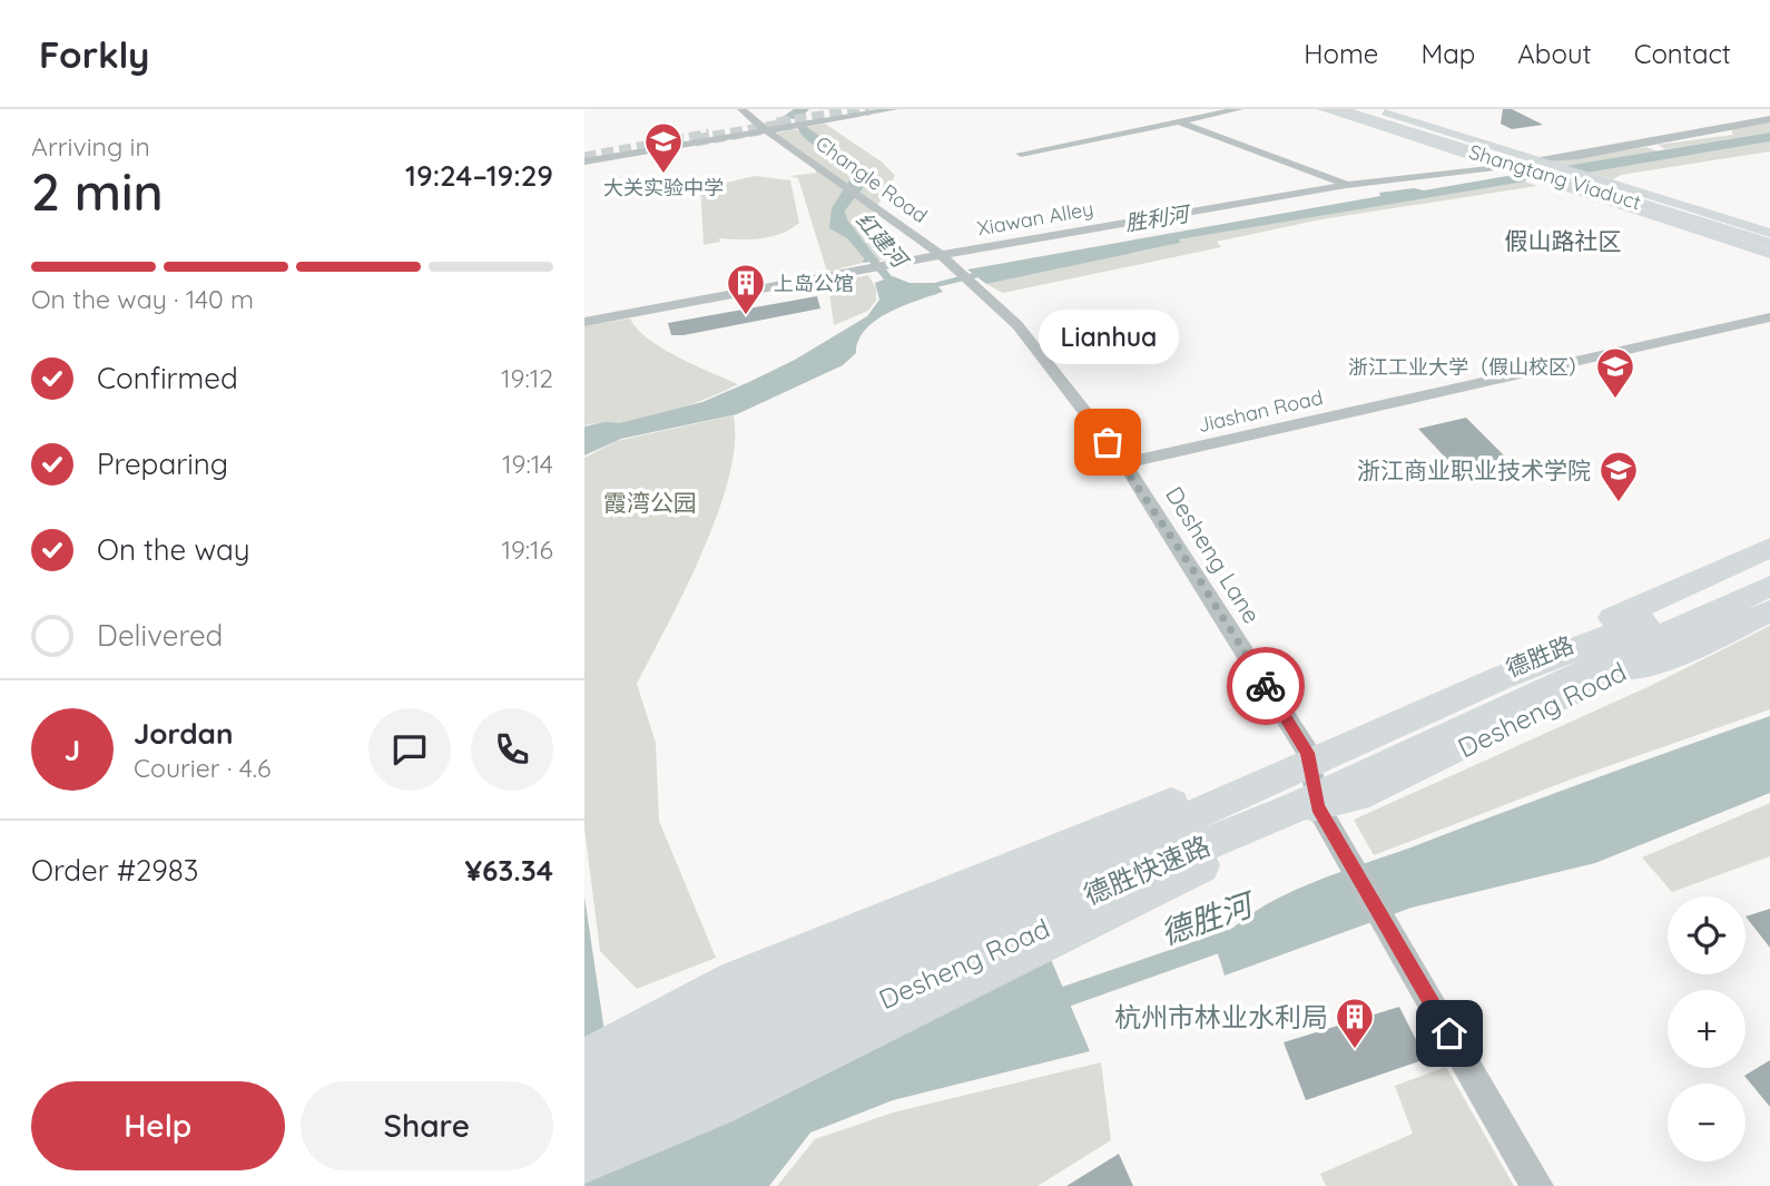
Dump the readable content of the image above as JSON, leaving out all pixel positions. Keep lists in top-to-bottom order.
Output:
{
  "streets": {
    "highway": ["Shangtang Viaduct", "德胜快速路"],
    "main road": ["德胜路", "Desheng Road"],
    "street": [
      "Changle Road",
      "Xiawan Alley",
      "Jiashan Road",
      "Desheng Lane"
    ]
  },
  "crossings": [
    ["Changle Road", "Xiawan Alley"],
    ["Changle Road", "Desheng Lane"],
    ["Xiawan Alley", "Desheng Lane"],
    ["Jiashan Road", "Desheng Lane"],
    ["Desheng Lane", "德胜路"],
    ["Desheng Lane", "德胜快速路"],
    ["德胜路", "德胜快速路"],
    ["Desheng Road", "德胜快速路"]
  ],
  "districts": ["假山路社区"],
  "water": ["胜利河", "红建河", "德胜河"],
  "parks": ["霞湾公园"],
  "places": {
    "school or university": ["大关实验中学", "浙江工业大学（假山校区）", "浙江商业职业技术学院"],
    "building": ["上岛公馆", "杭州市林业水利局"],
    "other": ["Lianhua"]
  },
  "page": {
    "header": "Forkly",
    "nav": [
      "Home",
      "Map",
      "About",
      "Contact"
    ],
    "heading": ["2 min", "Arriving in", "19:24–19:29"],
    "panel": [
      "Jordan",
      "Courier · 4.6",
      "Order #2983",
      "¥63.34"
    ],
    "bar": "On the way · 140 m",
    "bubble": "Lianhua",
    "list": [
      ["Confirmed", "19:12"],
      ["Preparing", "19:14"],
      ["On the way", "19:16"],
      "Delivered"
    ],
    "round": "J",
    "map_buttons": ["+", "−"],
    "buttons": ["Help", "Share"]
  }
}
